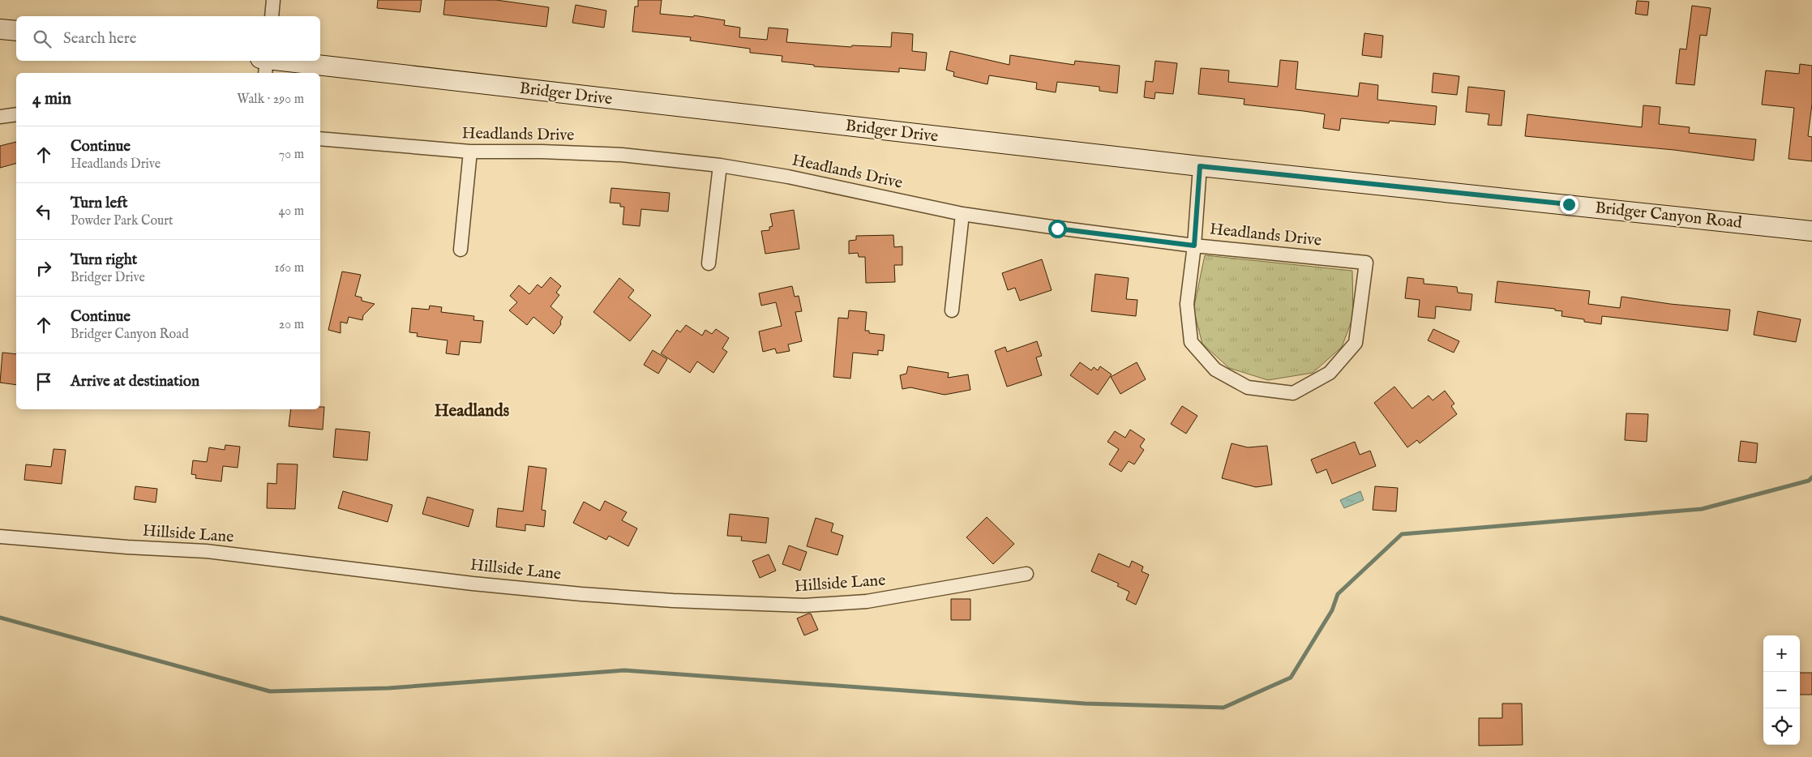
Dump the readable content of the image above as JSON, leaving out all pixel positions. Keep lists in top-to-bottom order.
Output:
{
  "streets": {
    "main road": ["Bridger Drive", "Bridger Canyon Road"],
    "street": ["Headlands Drive", "Hillside Lane"]
  },
  "crossings": [
    ["Bridger Drive", "Bridger Canyon Road"]
  ],
  "districts": ["Headlands"],
  "page": {
    "search": "Search here",
    "heading": ["4 min", "Walk · 290 m"],
    "list": [
      ["Continue", "Headlands Drive", "70 m"],
      ["Turn left", "Powder Park Court", "40 m"],
      ["Turn right", "Bridger Drive", "160 m"],
      ["Continue", "Bridger Canyon Road", "20 m"],
      "Arrive at destination"
    ],
    "map_buttons": ["+", "−"]
  }
}
